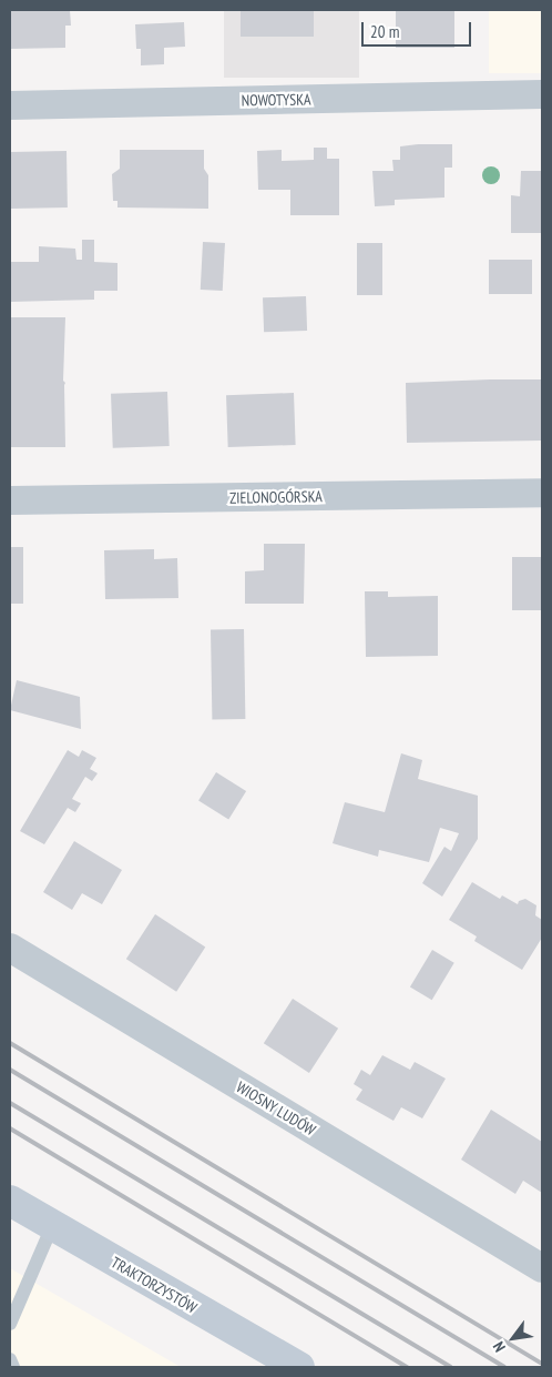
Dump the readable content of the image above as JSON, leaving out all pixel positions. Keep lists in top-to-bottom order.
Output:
{
  "streets": {
    "street": [
      "NOWOTYSKA",
      "ZIELONOGÓRSKA",
      "WIOSNY LUDÓW",
      "TRAKTORZYSTÓW"
    ]
  },
  "scale_bar": "20 m",
  "north": "bottom left"
}
